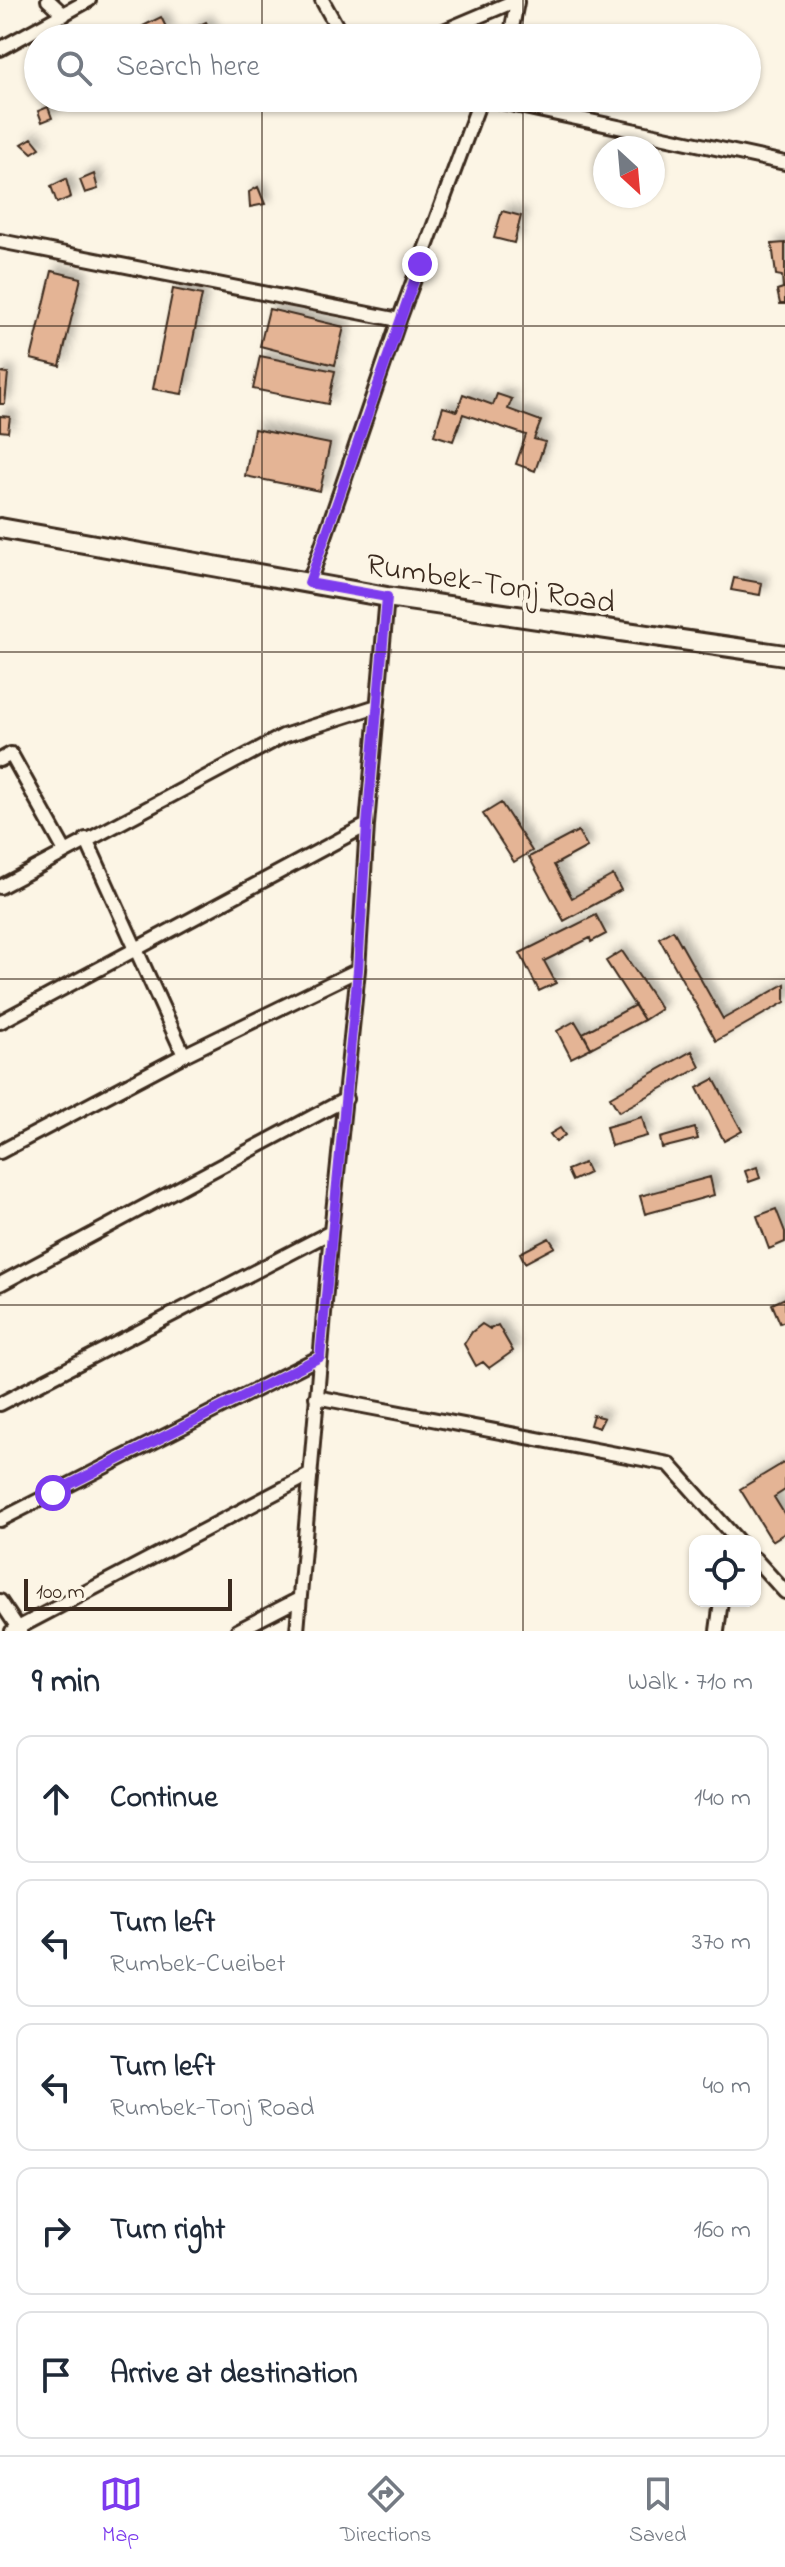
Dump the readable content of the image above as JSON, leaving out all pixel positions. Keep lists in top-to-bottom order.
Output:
{
  "streets": {
    "main road": ["Rumbek-Tonj Road"]
  },
  "scale_bar": "100 m",
  "north": "bottom right",
  "page": {
    "search": "Search here",
    "scale": "100 m",
    "heading": ["9 min", "Walk · 710 m"],
    "list": [
      ["Continue", "140 m"],
      ["Turn left", "Rumbek-Cueibet", "370 m"],
      ["Turn left", "Rumbek-Tonj Road", "40 m"],
      ["Turn right", "160 m"],
      "Arrive at destination"
    ],
    "nav": ["Map", "Directions", "Saved"]
  }
}
